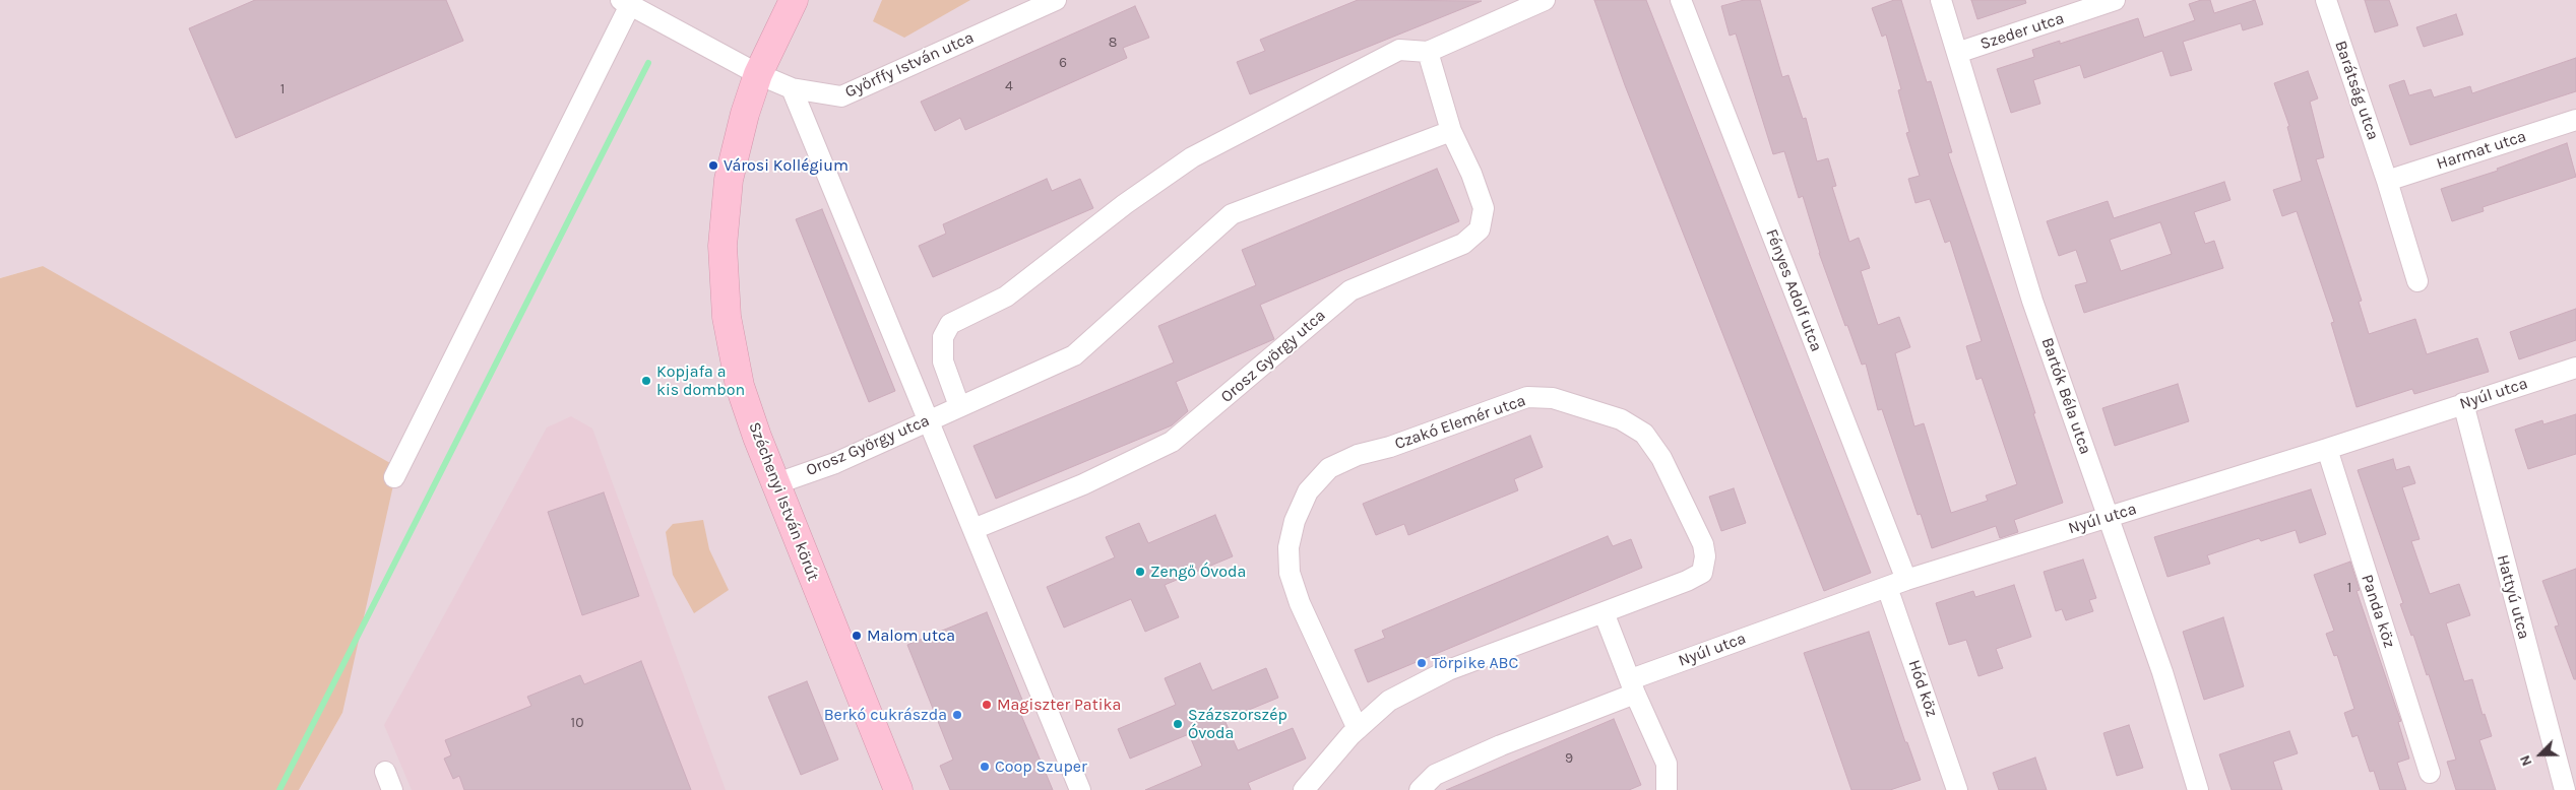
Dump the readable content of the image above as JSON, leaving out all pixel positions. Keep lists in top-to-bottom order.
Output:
{
  "streets": {
    "street": [
      "Szeder utca",
      "Győrffy István utca",
      "Barátság utca",
      "Harmat utca",
      "Fényes Adolf utca",
      "Orosz György utca",
      "Nyúl utca",
      "Bartók Béla utca",
      "Czakó Elemér utca",
      "Széchenyi István körút",
      "Hattyú utca",
      "Panda köz",
      "Hód köz"
    ]
  },
  "crossings": [
    ["Szeder utca", "Bartók Béla utca"],
    ["Győrffy István utca", "Széchenyi István körút"],
    ["Barátság utca", "Harmat utca"],
    ["Fényes Adolf utca", "Nyúl utca"],
    ["Orosz György utca", "Széchenyi István körút"],
    ["Nyúl utca", "Bartók Béla utca"],
    ["Nyúl utca", "Hattyú utca"],
    ["Nyúl utca", "Panda köz"],
    ["Nyúl utca", "Hód köz"]
  ],
  "places": [
    "Városi Kollégium",
    "Kopjafa a kis dombon",
    "Zengő Óvoda",
    "Malom utca",
    "Törpike ABC",
    "Magiszter Patika",
    "Berkó cukrászda",
    "Százszorszép Óvoda",
    "Coop Szuper"
  ],
  "house_numbers": [
    "8",
    "6",
    "4",
    "1",
    "1",
    "10",
    "9"
  ],
  "north": "bottom left"
}
